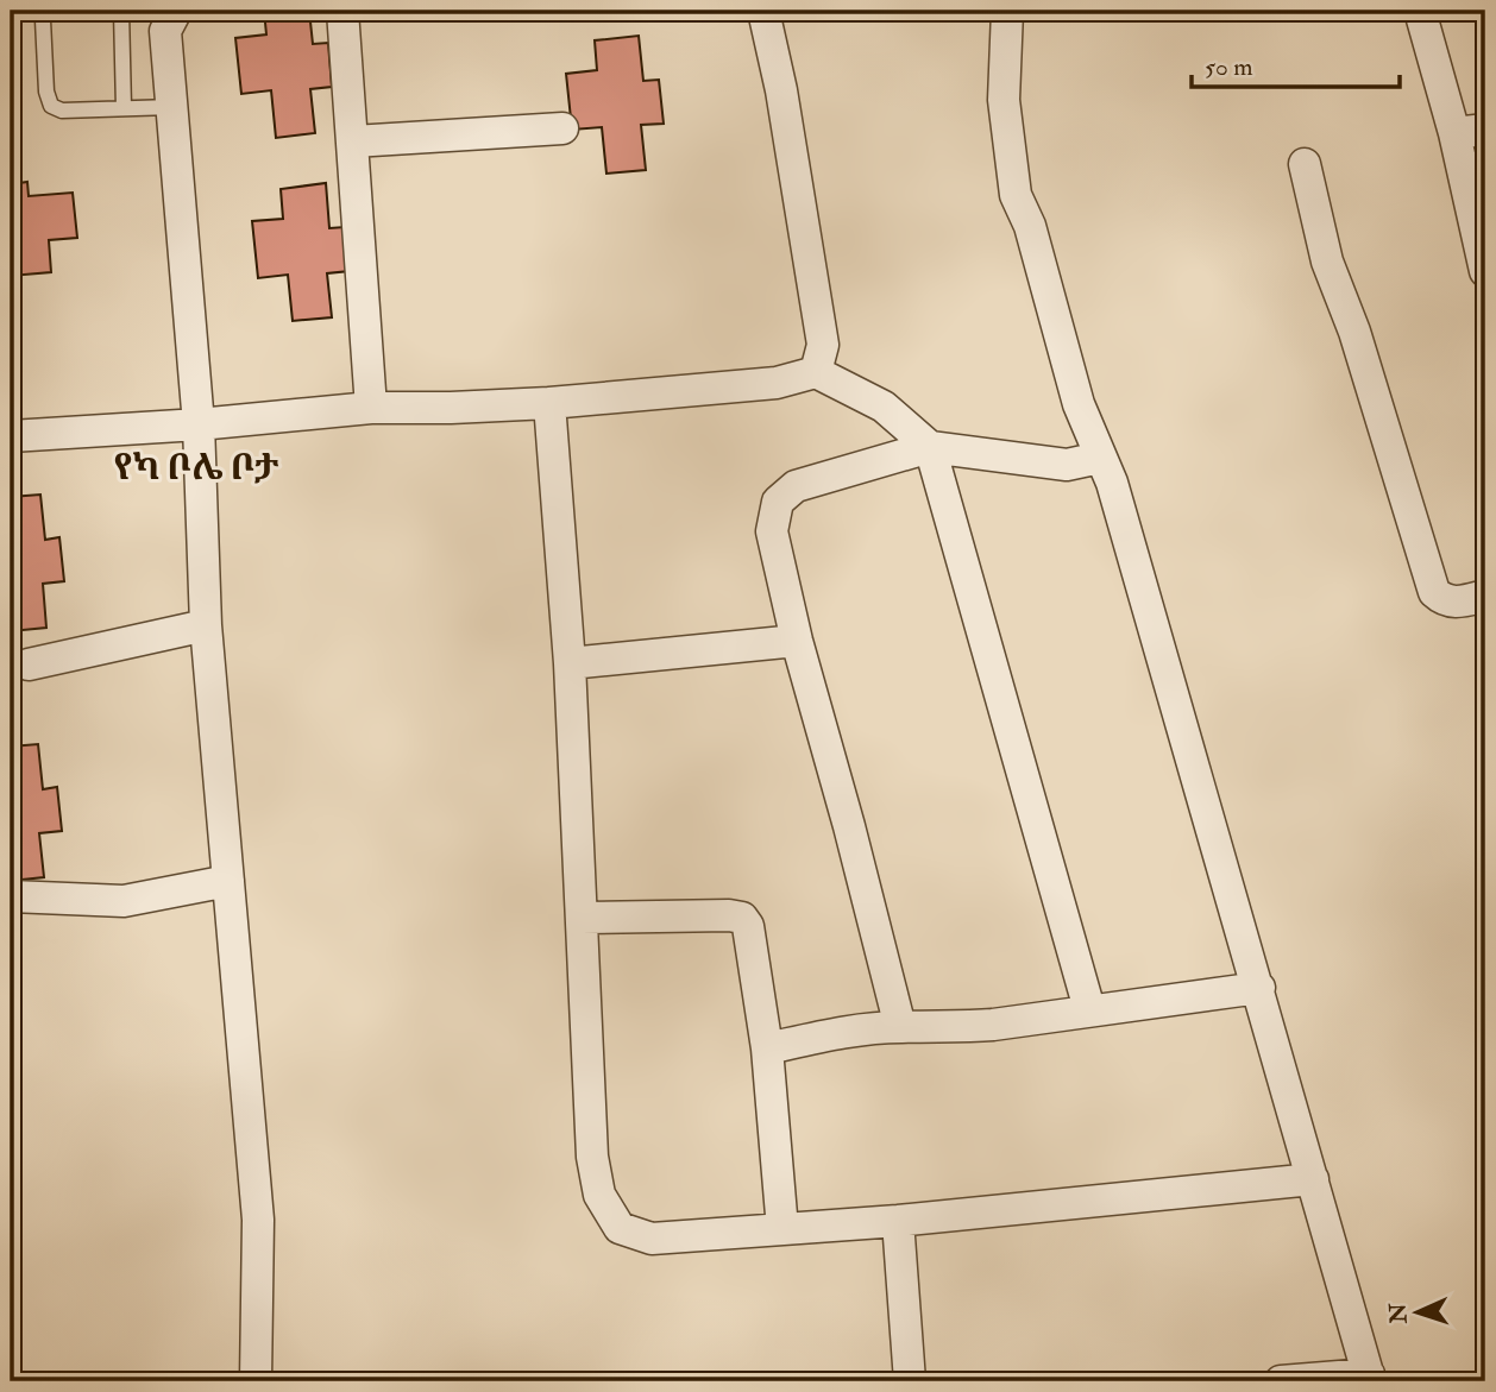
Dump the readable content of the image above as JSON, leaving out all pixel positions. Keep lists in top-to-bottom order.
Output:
{
  "districts": ["የካ ቦሌ ቦታ"],
  "scale_bar": "50 m",
  "north": "left"
}
